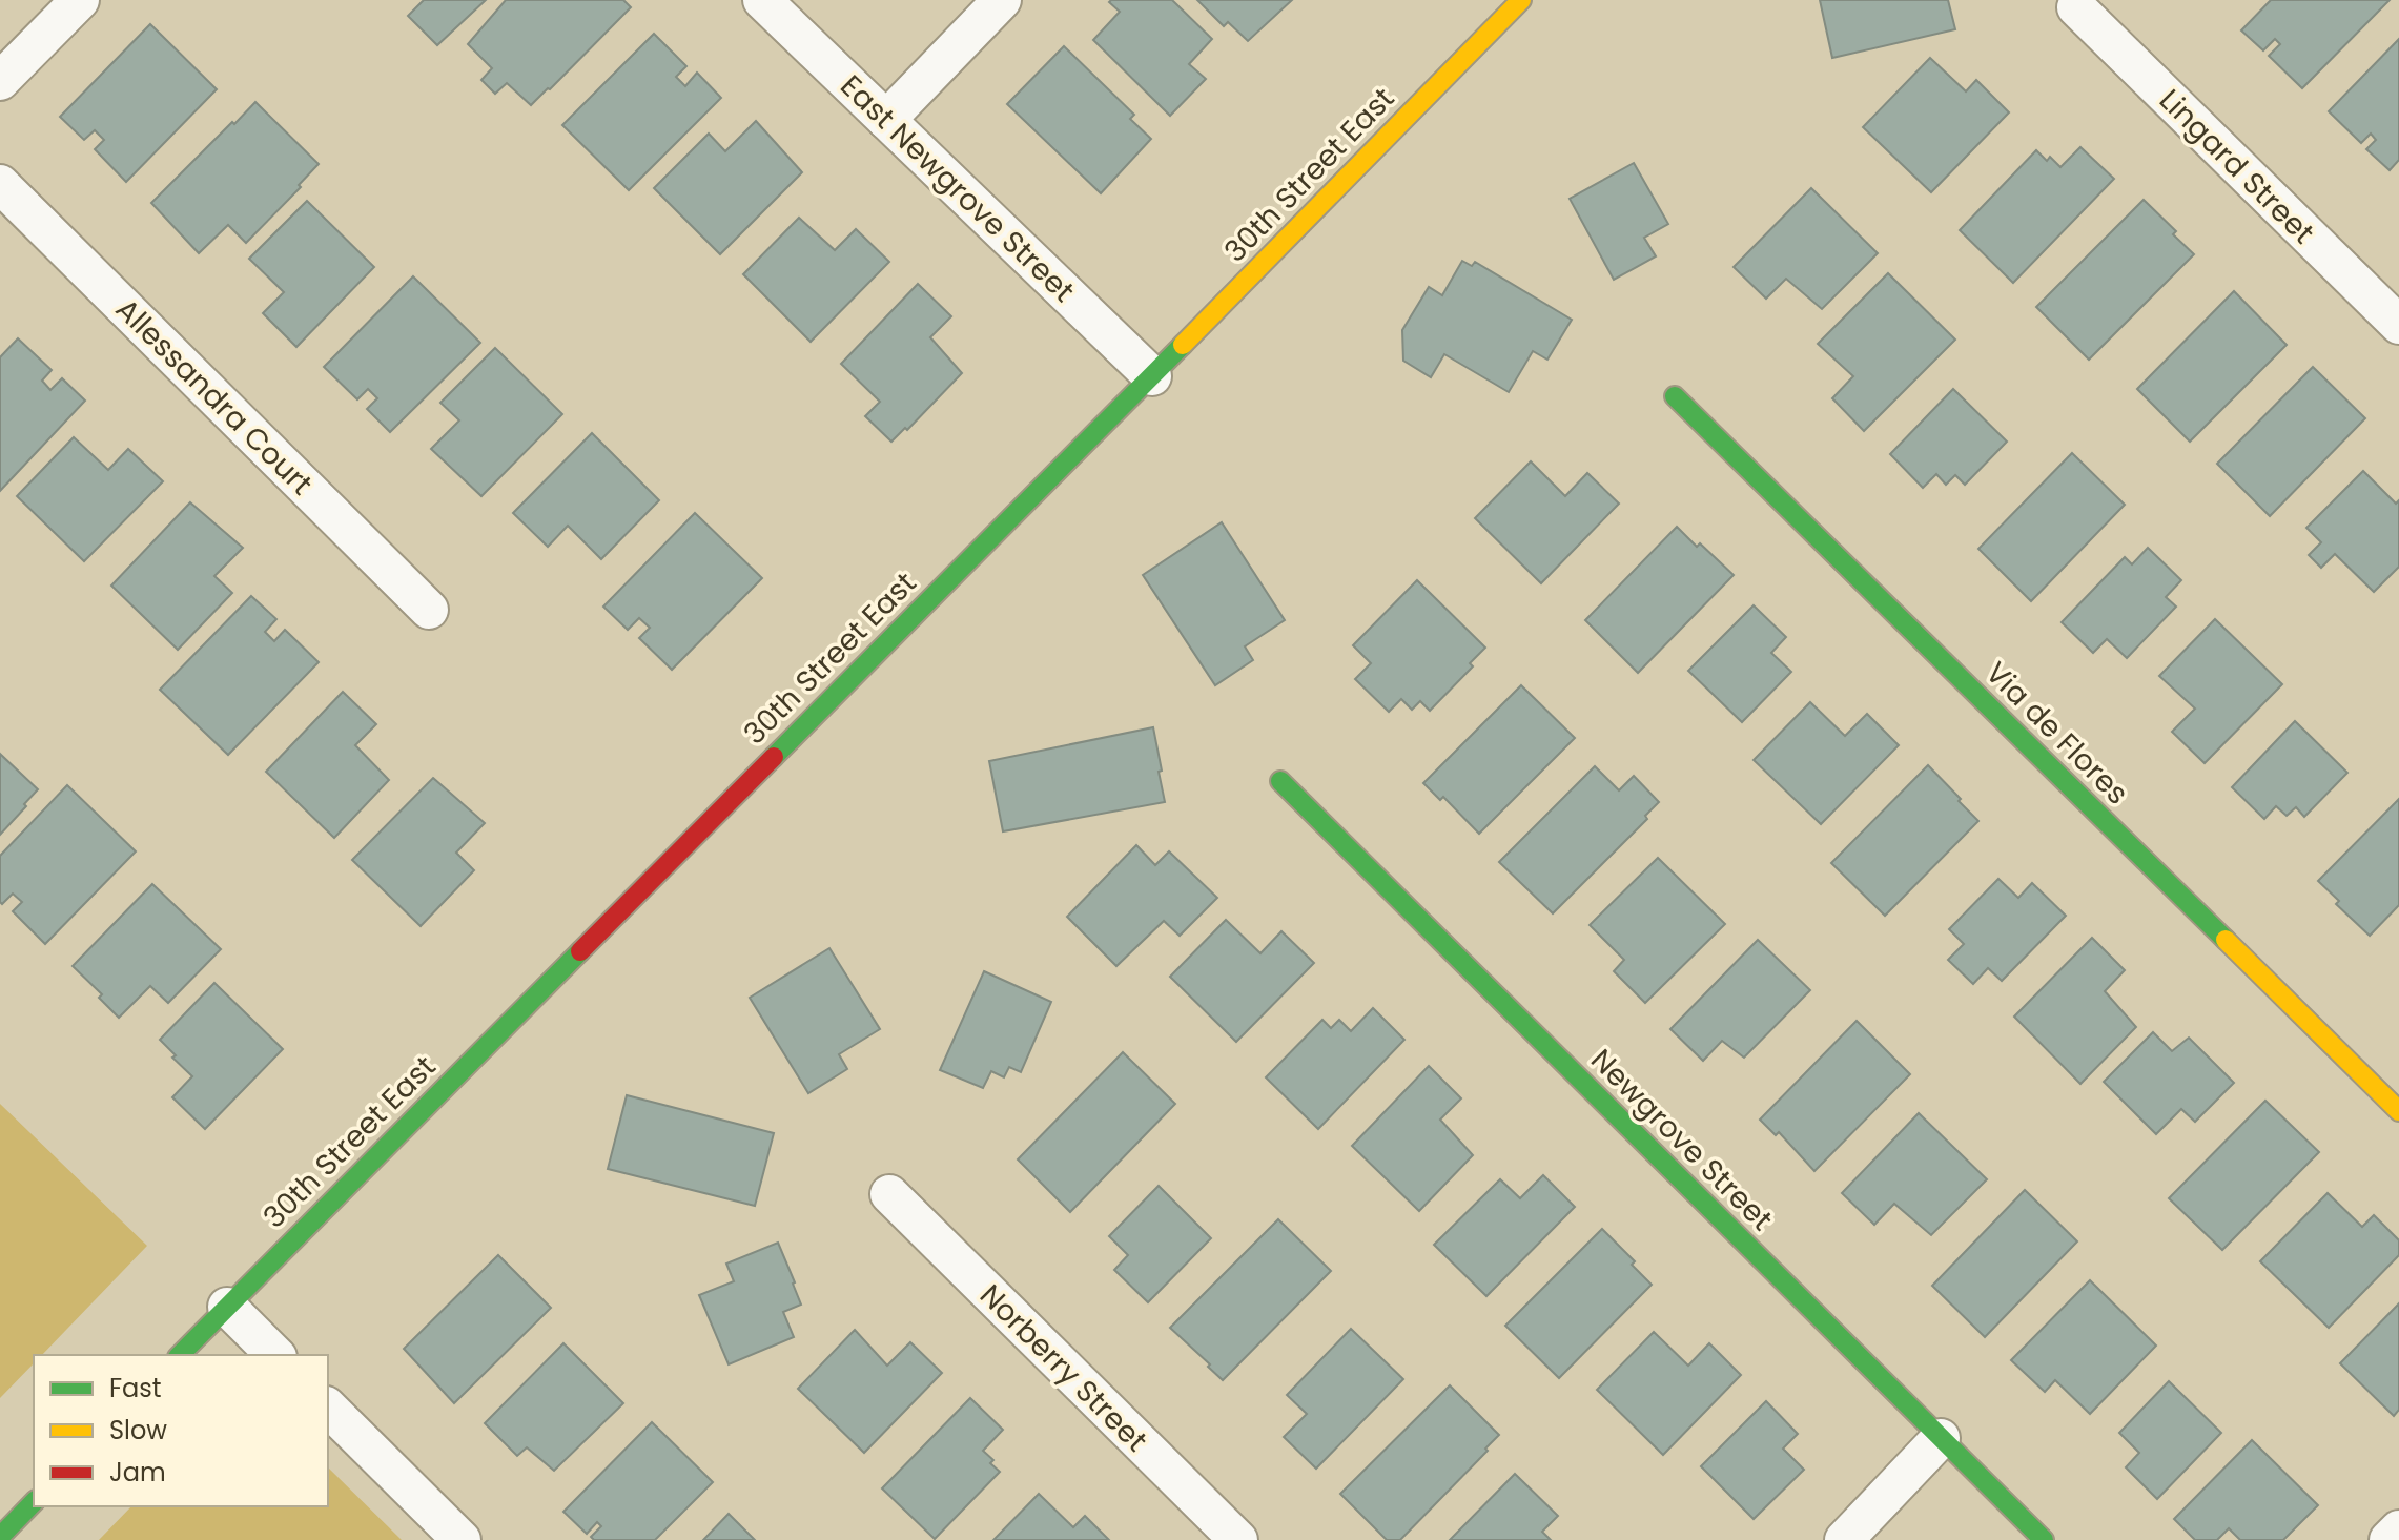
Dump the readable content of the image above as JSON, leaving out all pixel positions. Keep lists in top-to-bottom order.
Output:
{
  "streets": {
    "street": [
      "Lingard Street",
      "30th Street East",
      "East Newgrove Street",
      "Allessandra Court",
      "Via de Flores",
      "Newgrove Street",
      "Norberry Street"
    ]
  },
  "crossings": [
    ["30th Street East", "East Newgrove Street"]
  ],
  "legend": ["Fast", "Slow", "Jam"]
}
